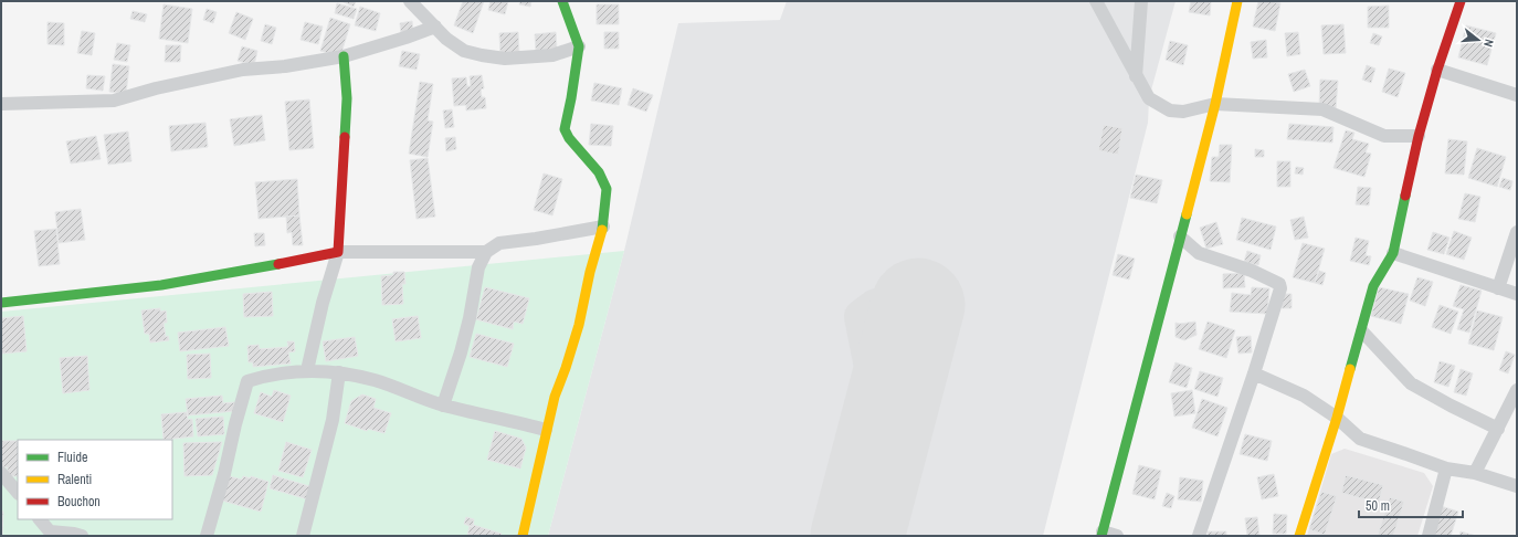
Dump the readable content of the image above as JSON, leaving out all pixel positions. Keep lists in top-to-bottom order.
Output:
{
  "legend": ["Fluide", "Ralenti", "Bouchon"],
  "scale_bar": "50 m",
  "north": "right"
}
